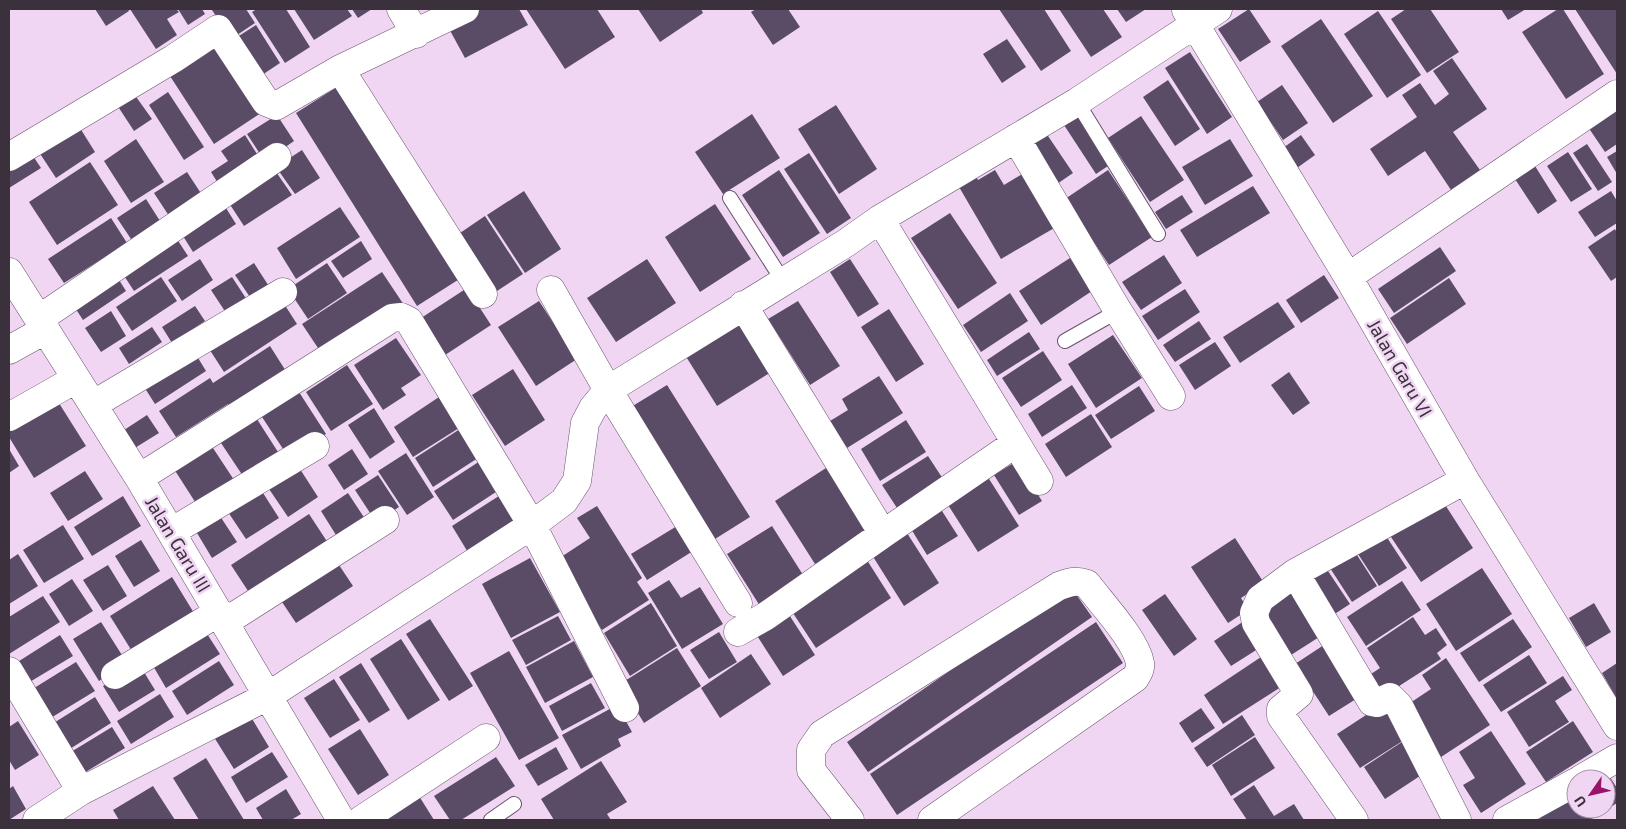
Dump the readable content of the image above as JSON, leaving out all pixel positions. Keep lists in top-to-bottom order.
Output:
{
  "streets": {
    "street": ["Jalan Garu VI", "Jalan Garu III"]
  },
  "north": "bottom left"
}
